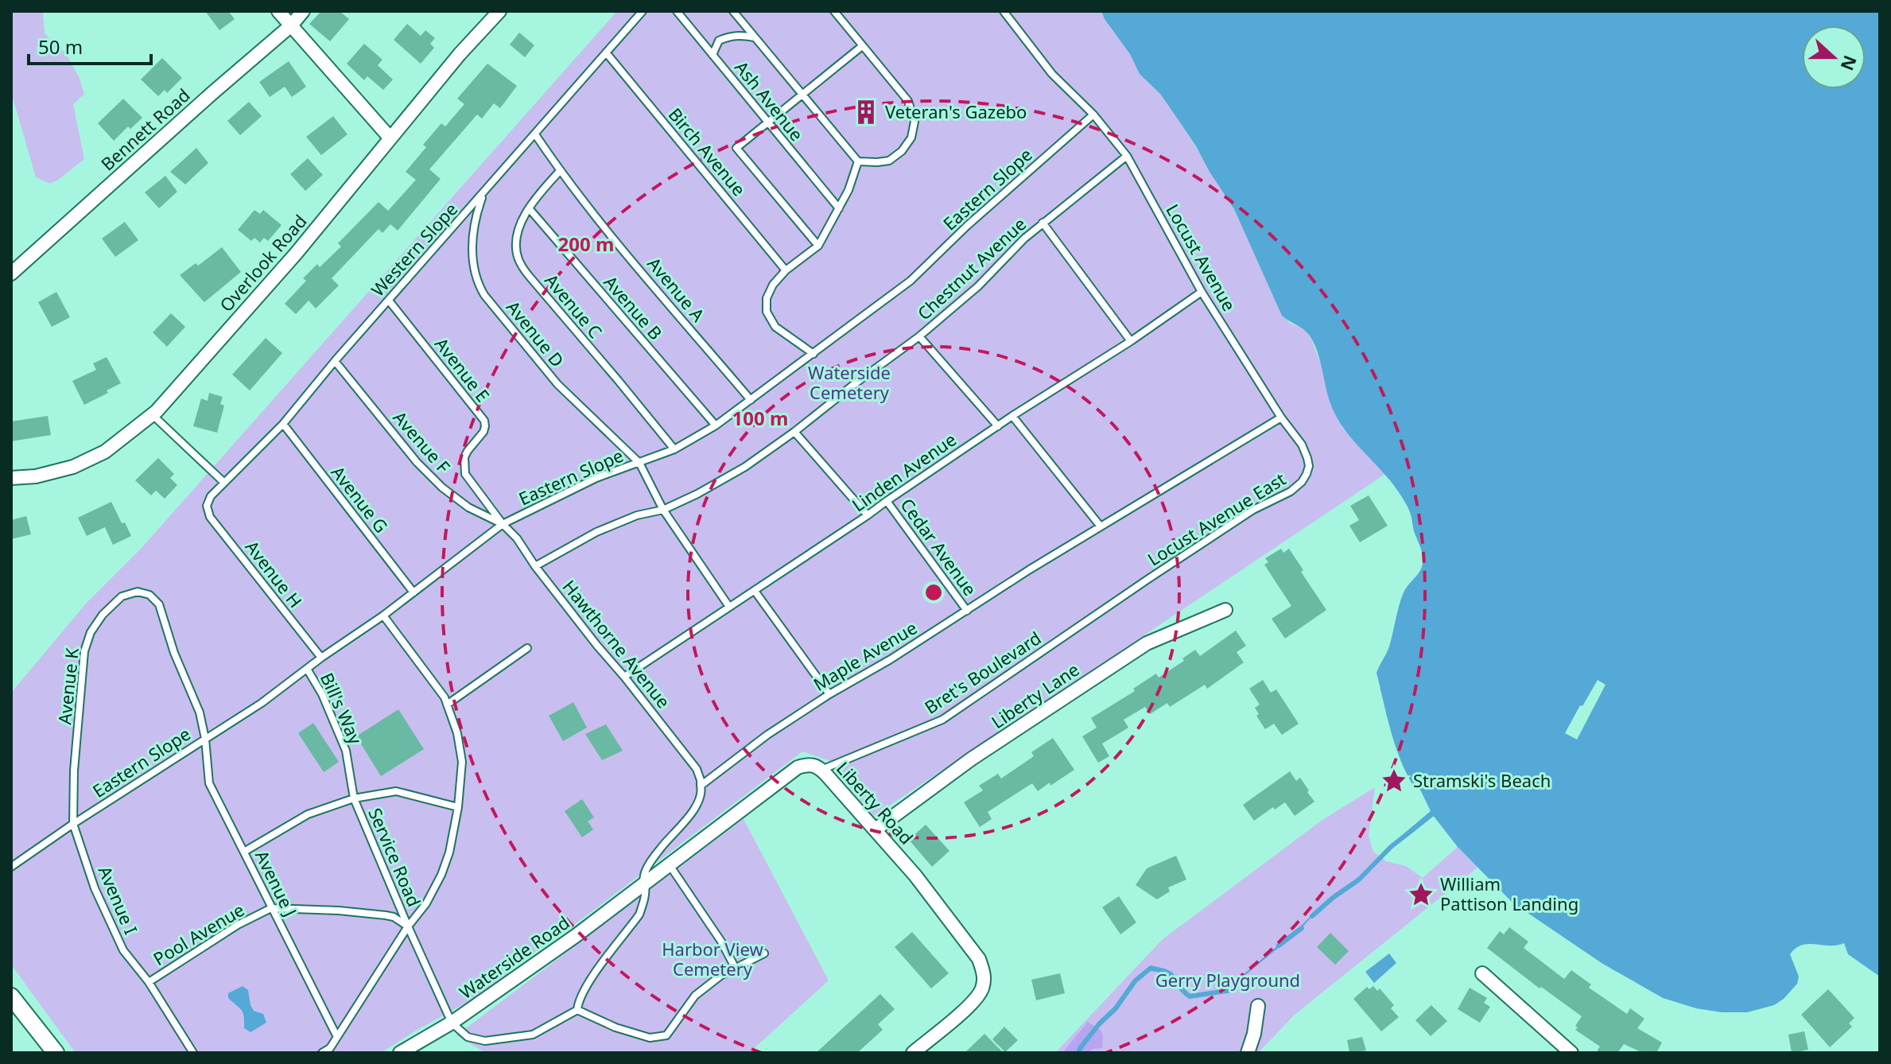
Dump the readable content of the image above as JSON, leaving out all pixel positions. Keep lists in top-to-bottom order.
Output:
{
  "streets": {
    "street": [
      "Bennett Road",
      "Overlook Road",
      "Liberty Lane",
      "Liberty Road",
      "Waterside Road"
    ],
    "lane": [
      "Ash Avenue",
      "Birch Avenue",
      "Eastern Slope",
      "Western Slope",
      "Locust Avenue",
      "Chestnut Avenue",
      "Avenue A",
      "Avenue C",
      "Avenue B",
      "Avenue D",
      "Avenue E",
      "Avenue F",
      "Linden Avenue",
      "Avenue G",
      "Locust Avenue East",
      "Cedar Avenue",
      "Avenue H",
      "Hawthorne Avenue",
      "Maple Avenue",
      "Bret's Boulevard",
      "Avenue K",
      "Bill's Way",
      "Service Road",
      "Avenue J",
      "Avenue I",
      "Pool Avenue"
    ]
  },
  "crossings": [
    ["Birch Avenue", "Western Slope"],
    ["Eastern Slope", "Locust Avenue"],
    ["Eastern Slope", "Avenue A"],
    ["Eastern Slope", "Avenue C"],
    ["Eastern Slope", "Avenue B"],
    ["Eastern Slope", "Avenue D"],
    ["Eastern Slope", "Avenue E"],
    ["Eastern Slope", "Avenue F"],
    ["Eastern Slope", "Avenue G"],
    ["Eastern Slope", "Avenue H"],
    ["Eastern Slope", "Hawthorne Avenue"],
    ["Eastern Slope", "Avenue K"],
    ["Eastern Slope", "Bill's Way"],
    ["Eastern Slope", "Avenue J"],
    ["Eastern Slope", "Avenue I"],
    ["Western Slope", "Avenue A"],
    ["Western Slope", "Avenue D"],
    ["Western Slope", "Avenue E"],
    ["Western Slope", "Avenue F"],
    ["Western Slope", "Avenue G"],
    ["Western Slope", "Avenue H"],
    ["Locust Avenue", "Chestnut Avenue"],
    ["Locust Avenue", "Linden Avenue"],
    ["Locust Avenue", "Locust Avenue East"],
    ["Locust Avenue", "Maple Avenue"],
    ["Chestnut Avenue", "Avenue D"],
    ["Chestnut Avenue", "Hawthorne Avenue"],
    ["Avenue A", "Avenue C"],
    ["Avenue C", "Avenue B"],
    ["Avenue D", "Linden Avenue"],
    ["Avenue E", "Avenue F"],
    ["Avenue E", "Hawthorne Avenue"],
    ["Avenue F", "Hawthorne Avenue"],
    ["Linden Avenue", "Cedar Avenue"],
    ["Linden Avenue", "Hawthorne Avenue"],
    ["Locust Avenue East", "Maple Avenue"],
    ["Locust Avenue East", "Bret's Boulevard"],
    ["Cedar Avenue", "Maple Avenue"],
    ["Hawthorne Avenue", "Maple Avenue"],
    ["Bret's Boulevard", "Liberty Road"],
    ["Avenue K", "Avenue J"],
    ["Avenue K", "Avenue I"],
    ["Liberty Lane", "Liberty Road"],
    ["Bill's Way", "Service Road"],
    ["Liberty Road", "Waterside Road"],
    ["Service Road", "Waterside Road"],
    ["Avenue J", "Pool Avenue"],
    ["Avenue I", "Pool Avenue"]
  ],
  "parks": ["Waterside Cemetery", "Harbor View Cemetery", "Gerry Playground"],
  "places": {
    "building": ["Veteran's Gazebo"],
    "place": ["Stramski's Beach", "William Pattison Landing"]
  },
  "scale_bar": "50 m",
  "north": "right",
  "rings": ["200 m", "100 m"]
}
